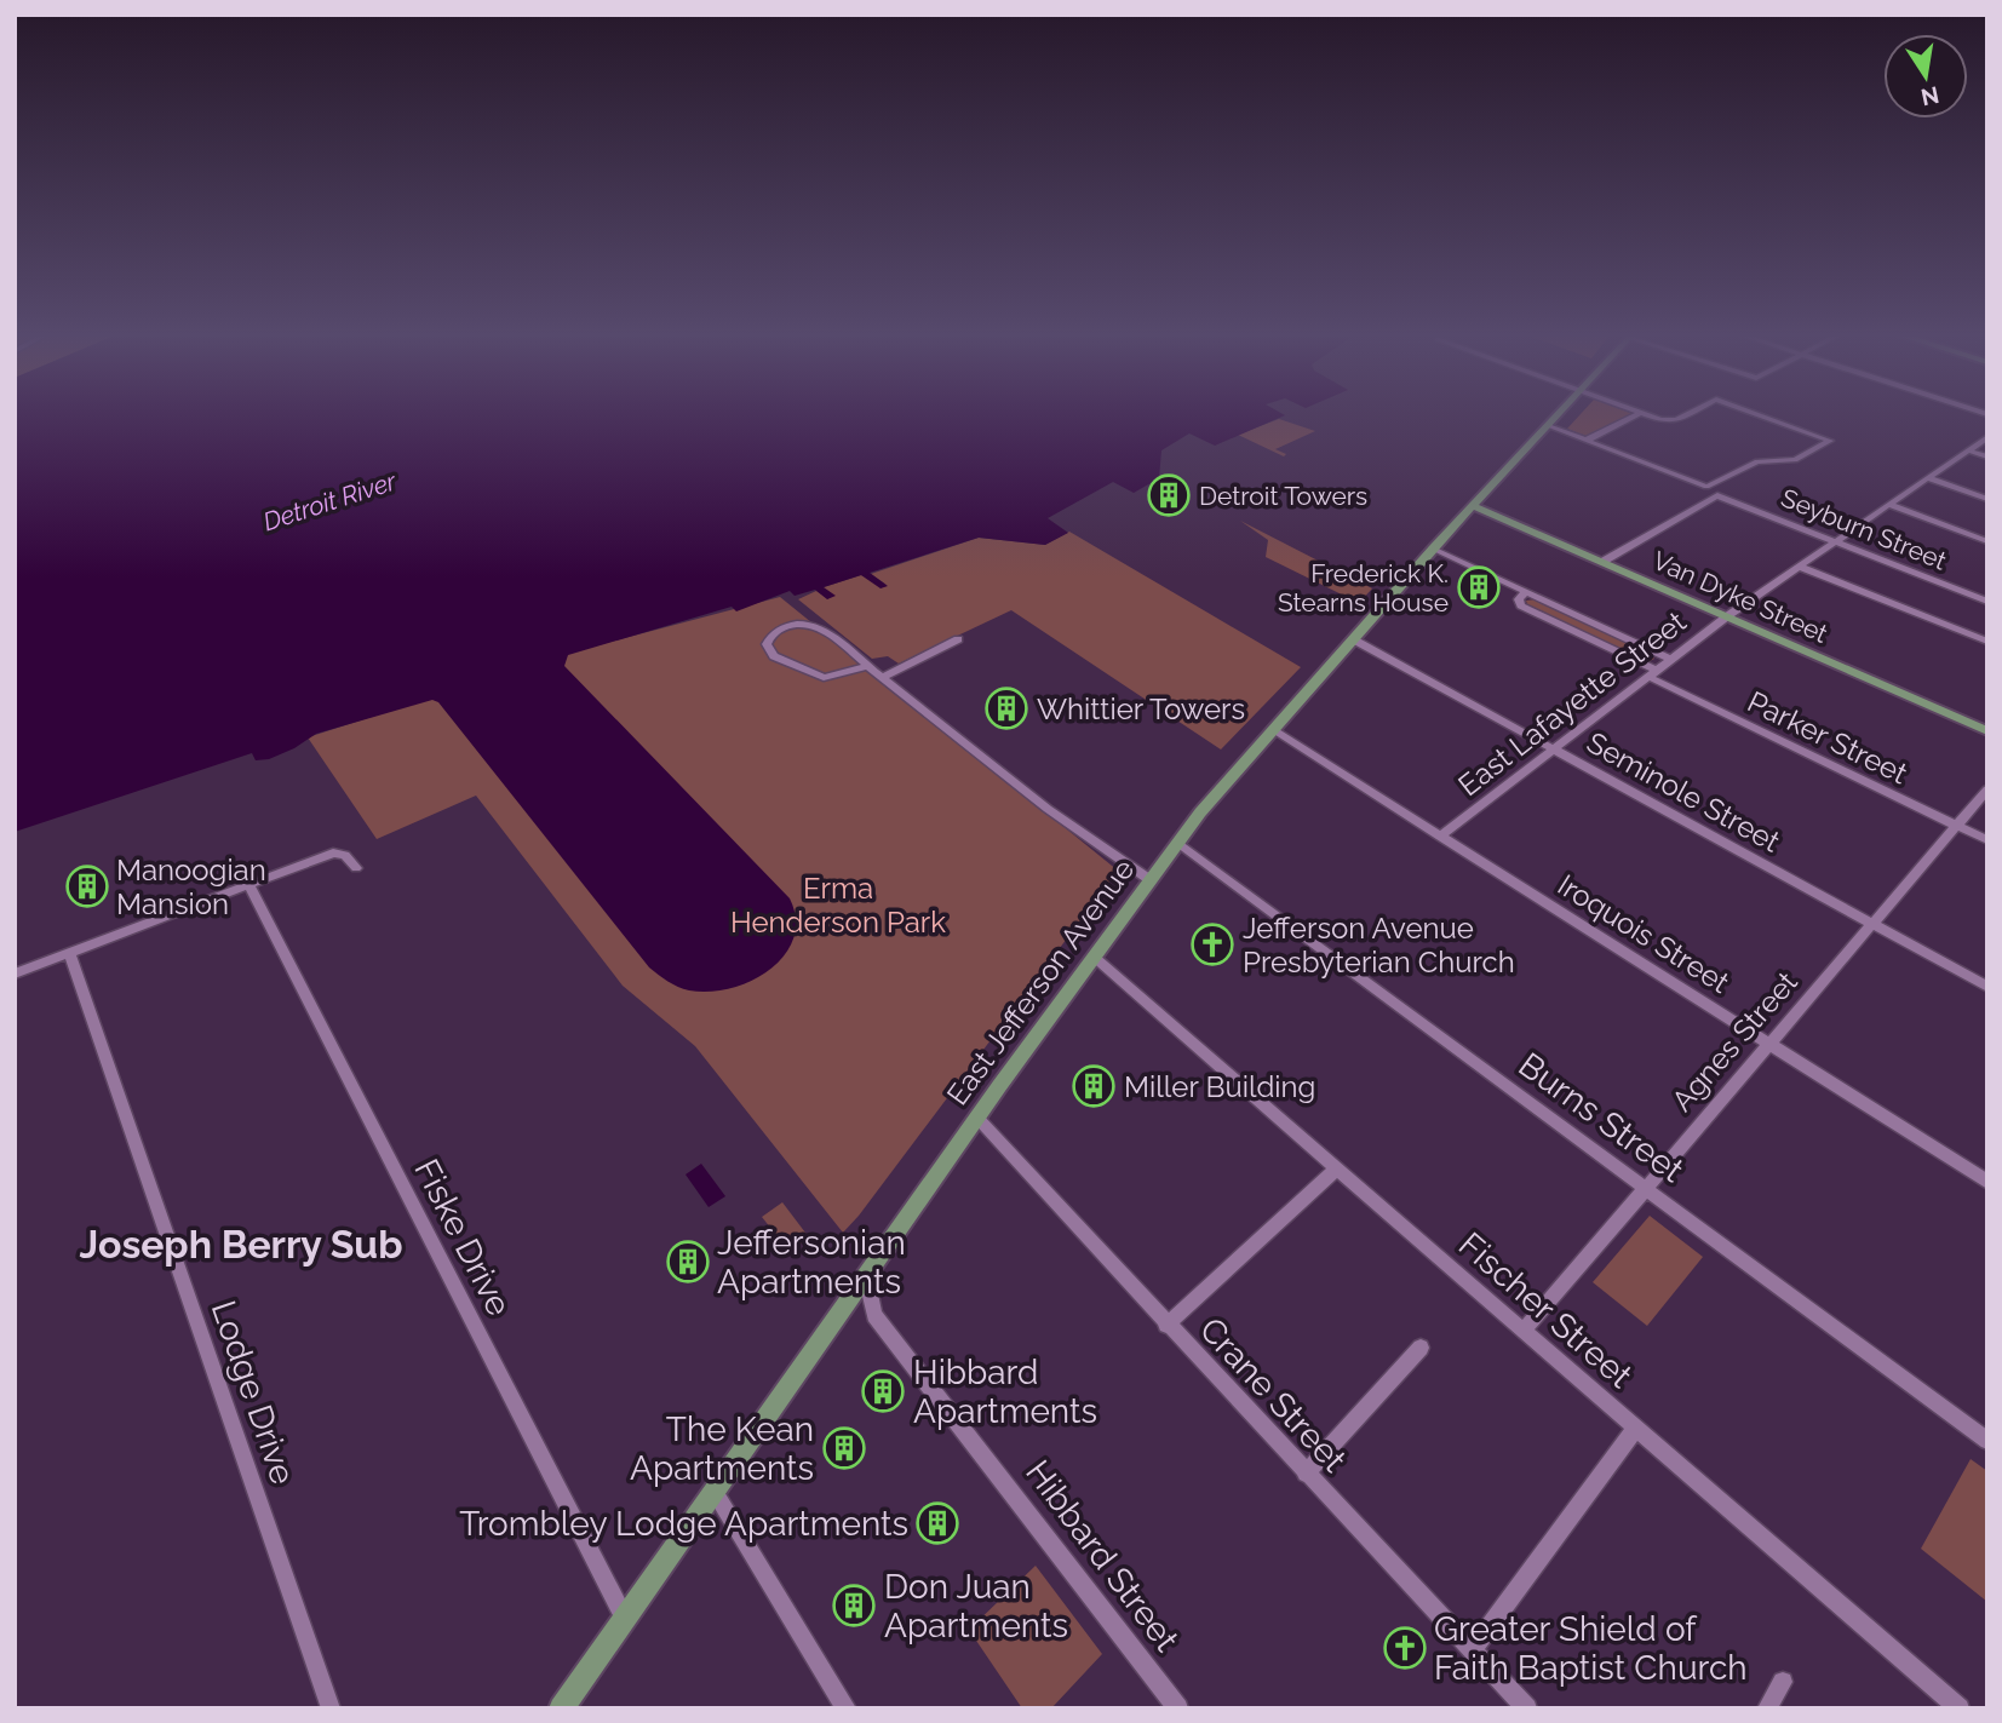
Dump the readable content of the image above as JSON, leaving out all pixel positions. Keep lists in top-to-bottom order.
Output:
{
  "streets": {
    "main road": ["Van Dyke Street", "East Jefferson Avenue"],
    "street": [
      "Seyburn Street",
      "East Lafayette Street",
      "Parker Street",
      "Seminole Street",
      "Iroquois Street",
      "Agnes Street",
      "Burns Street",
      "Fiske Drive",
      "Fischer Street",
      "Lodge Drive",
      "Crane Street",
      "Hibbard Street"
    ]
  },
  "crossings": [
    ["Seyburn Street", "Van Dyke Street"],
    ["Seyburn Street", "East Lafayette Street"],
    ["Van Dyke Street", "East Lafayette Street"],
    ["Van Dyke Street", "East Jefferson Avenue"],
    ["East Lafayette Street", "Parker Street"],
    ["East Lafayette Street", "Seminole Street"],
    ["East Lafayette Street", "Iroquois Street"],
    ["Parker Street", "East Jefferson Avenue"],
    ["Parker Street", "Agnes Street"],
    ["Seminole Street", "East Jefferson Avenue"],
    ["Seminole Street", "Agnes Street"],
    ["Iroquois Street", "East Jefferson Avenue"],
    ["Iroquois Street", "Agnes Street"],
    ["East Jefferson Avenue", "Burns Street"],
    ["East Jefferson Avenue", "Fiske Drive"],
    ["East Jefferson Avenue", "Fischer Street"],
    ["East Jefferson Avenue", "Crane Street"],
    ["East Jefferson Avenue", "Hibbard Street"],
    ["Agnes Street", "Burns Street"],
    ["Agnes Street", "Fischer Street"]
  ],
  "districts": ["Joseph Berry Sub"],
  "water": ["Detroit River"],
  "parks": ["Erma Henderson Park"],
  "places": {
    "building": [
      "Detroit Towers",
      "Frederick K. Stearns House",
      "Whittier Towers",
      "Manoogian Mansion",
      "Miller Building",
      "Jeffersonian Apartments",
      "Hibbard Apartments",
      "The Kean Apartments",
      "Trombley Lodge Apartments",
      "Don Juan Apartments"
    ],
    "church": ["Jefferson Avenue Presbyterian Church", "Greater Shield of Faith Baptist Church"]
  },
  "north": "bottom"
}
